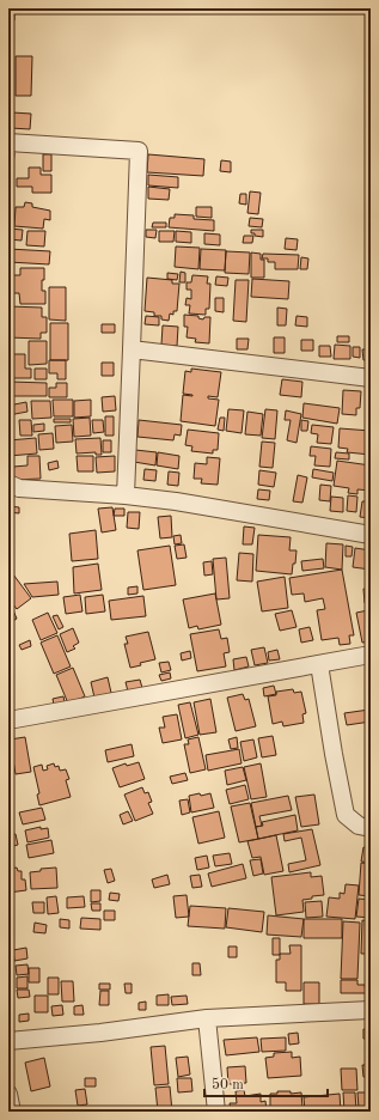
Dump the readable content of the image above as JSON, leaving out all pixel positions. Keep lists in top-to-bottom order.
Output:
{
  "scale_bar": "50 m"
}
